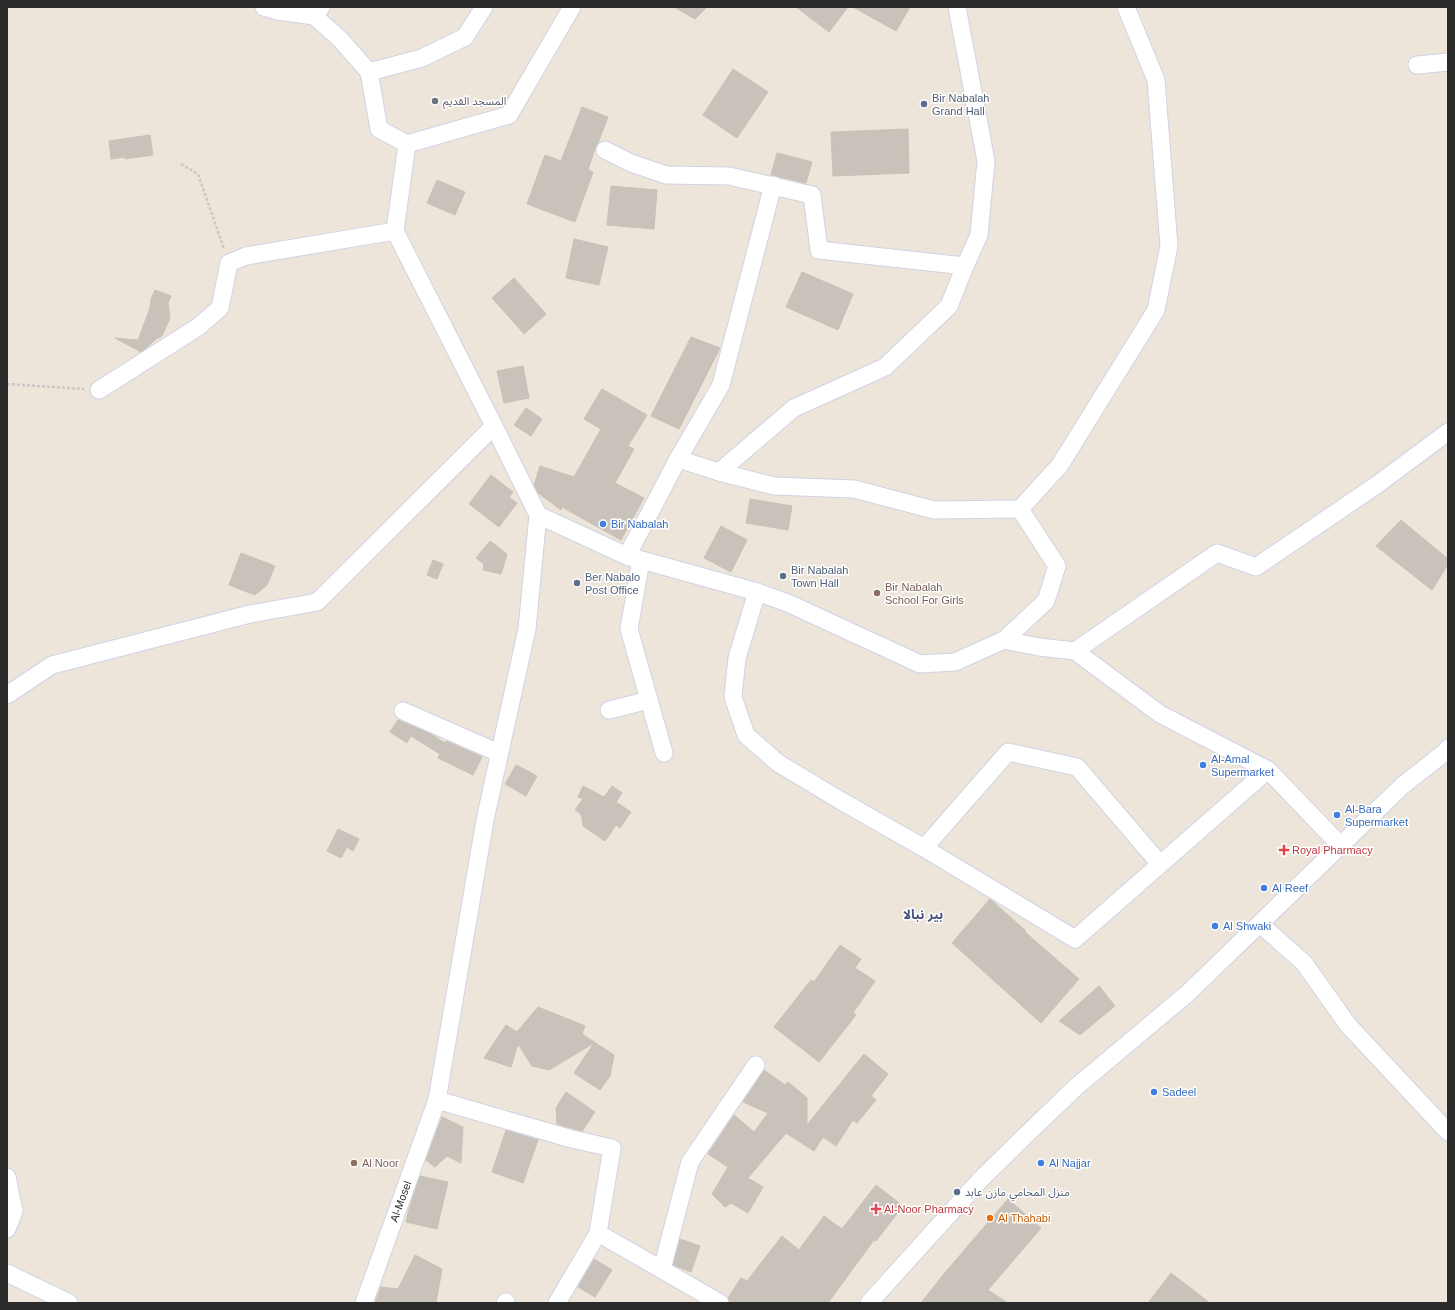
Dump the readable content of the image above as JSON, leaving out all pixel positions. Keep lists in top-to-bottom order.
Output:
{
  "streets": {
    "street": ["Al-Mosel"]
  },
  "districts": ["بير نبالا"],
  "places": {
    "other": [
      "المسجد القديم",
      "Bir Nabalah Grand Hall",
      "Bir Nabalah",
      "Bir Nabalah Town Hall",
      "Ber Nabalo Post Office",
      "Bir Nabalah School For Girls",
      "Al-Amal Supermarket",
      "Al-Bara Supermarket",
      "Al Reef",
      "Al Shwaki",
      "Sadeel",
      "Al Noor",
      "Al Najjar",
      "منزل المحامي مازن عابد",
      "Al Thahabi"
    ],
    "health": ["Royal Pharmacy", "Al-Noor Pharmacy"]
  }
}
